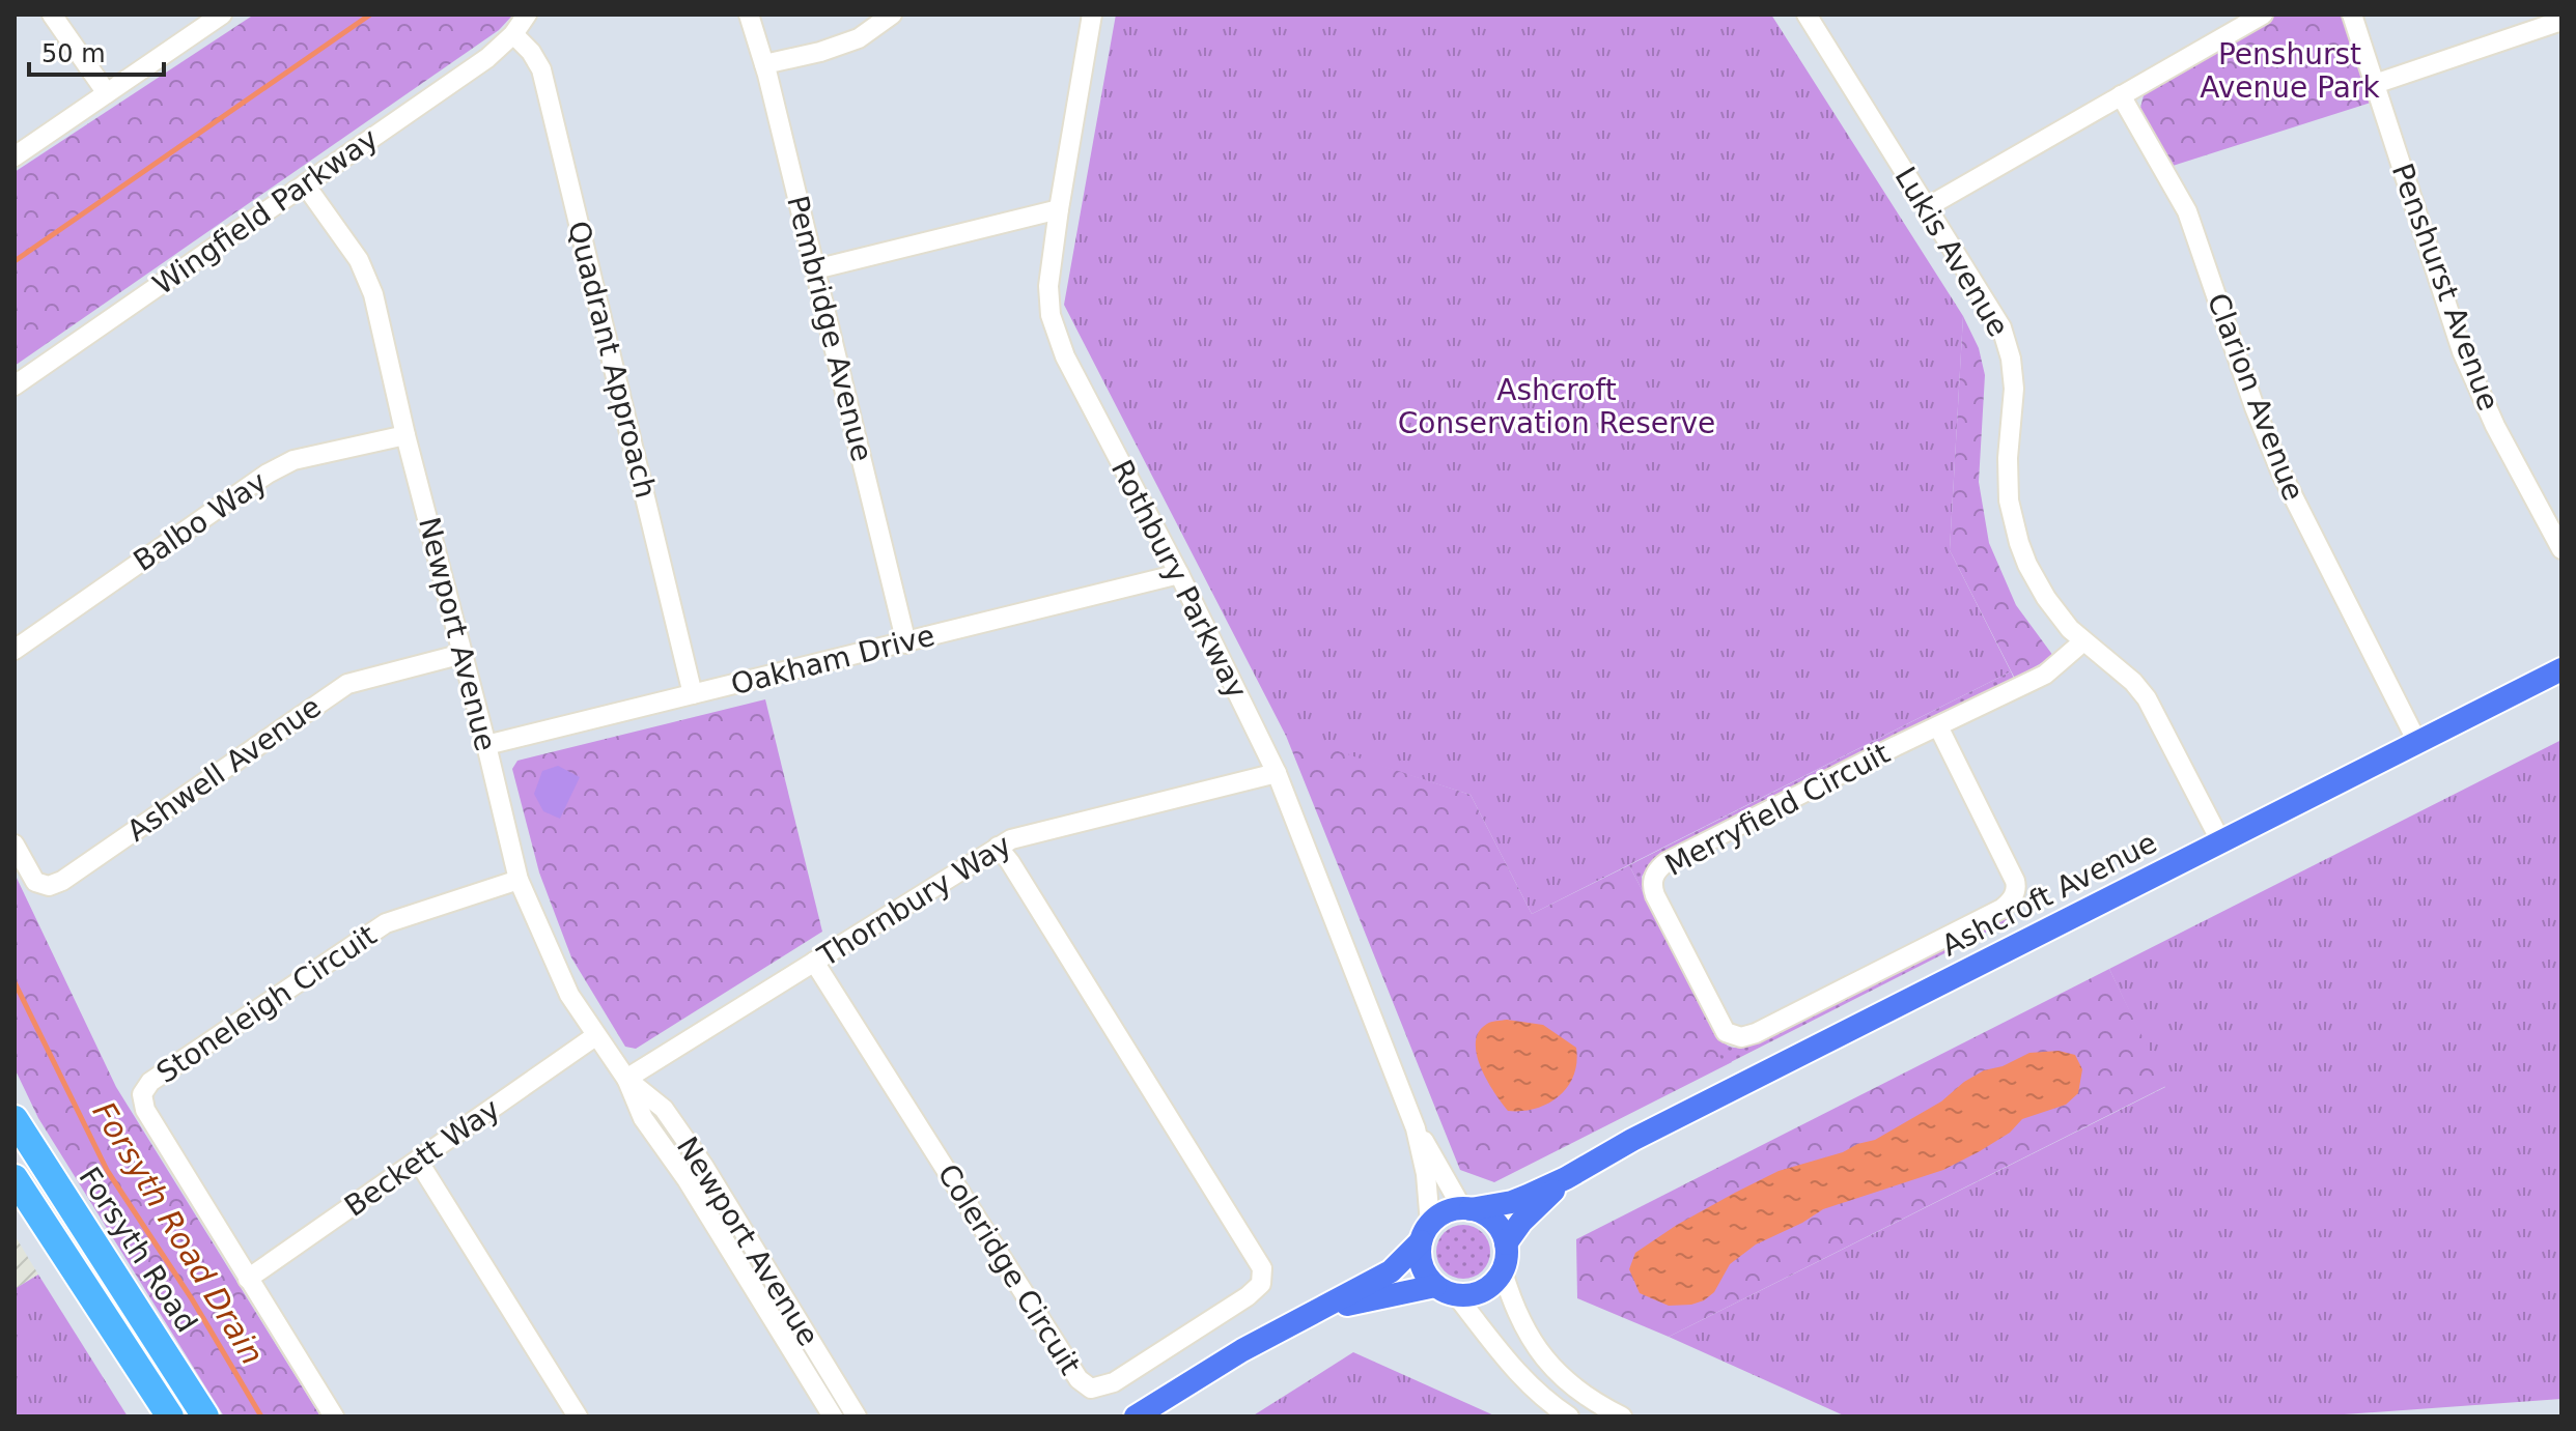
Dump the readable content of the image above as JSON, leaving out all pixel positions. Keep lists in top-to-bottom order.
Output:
{
  "streets": {
    "highway": ["Forsyth Road"],
    "main road": ["Ashcroft Avenue"],
    "street": [
      "Wingfield Parkway",
      "Lukis Avenue",
      "Penshurst Avenue",
      "Pembridge Avenue",
      "Quadrant Approach",
      "Clarion Avenue",
      "Balbo Way",
      "Rothbury Parkway",
      "Newport Avenue",
      "Oakham Drive",
      "Ashwell Avenue",
      "Merryfield Circuit",
      "Thornbury Way",
      "Stoneleigh Circuit",
      "Beckett Way",
      "Coleridge Circuit"
    ]
  },
  "crossings": [
    ["Wingfield Parkway", "Quadrant Approach"],
    ["Wingfield Parkway", "Newport Avenue"],
    ["Lukis Avenue", "Merryfield Circuit"],
    ["Lukis Avenue", "Ashcroft Avenue"],
    ["Pembridge Avenue", "Oakham Drive"],
    ["Quadrant Approach", "Oakham Drive"],
    ["Clarion Avenue", "Ashcroft Avenue"],
    ["Balbo Way", "Newport Avenue"],
    ["Rothbury Parkway", "Oakham Drive"],
    ["Rothbury Parkway", "Ashcroft Avenue"],
    ["Rothbury Parkway", "Thornbury Way"],
    ["Newport Avenue", "Oakham Drive"],
    ["Newport Avenue", "Ashwell Avenue"],
    ["Newport Avenue", "Thornbury Way"],
    ["Newport Avenue", "Stoneleigh Circuit"],
    ["Newport Avenue", "Beckett Way"],
    ["Thornbury Way", "Coleridge Circuit"],
    ["Stoneleigh Circuit", "Beckett Way"]
  ],
  "water": ["Forsyth Road Drain"],
  "parks": ["Penshurst Avenue Park", "Ashcroft Conservation Reserve"],
  "scale_bar": "50 m"
}
